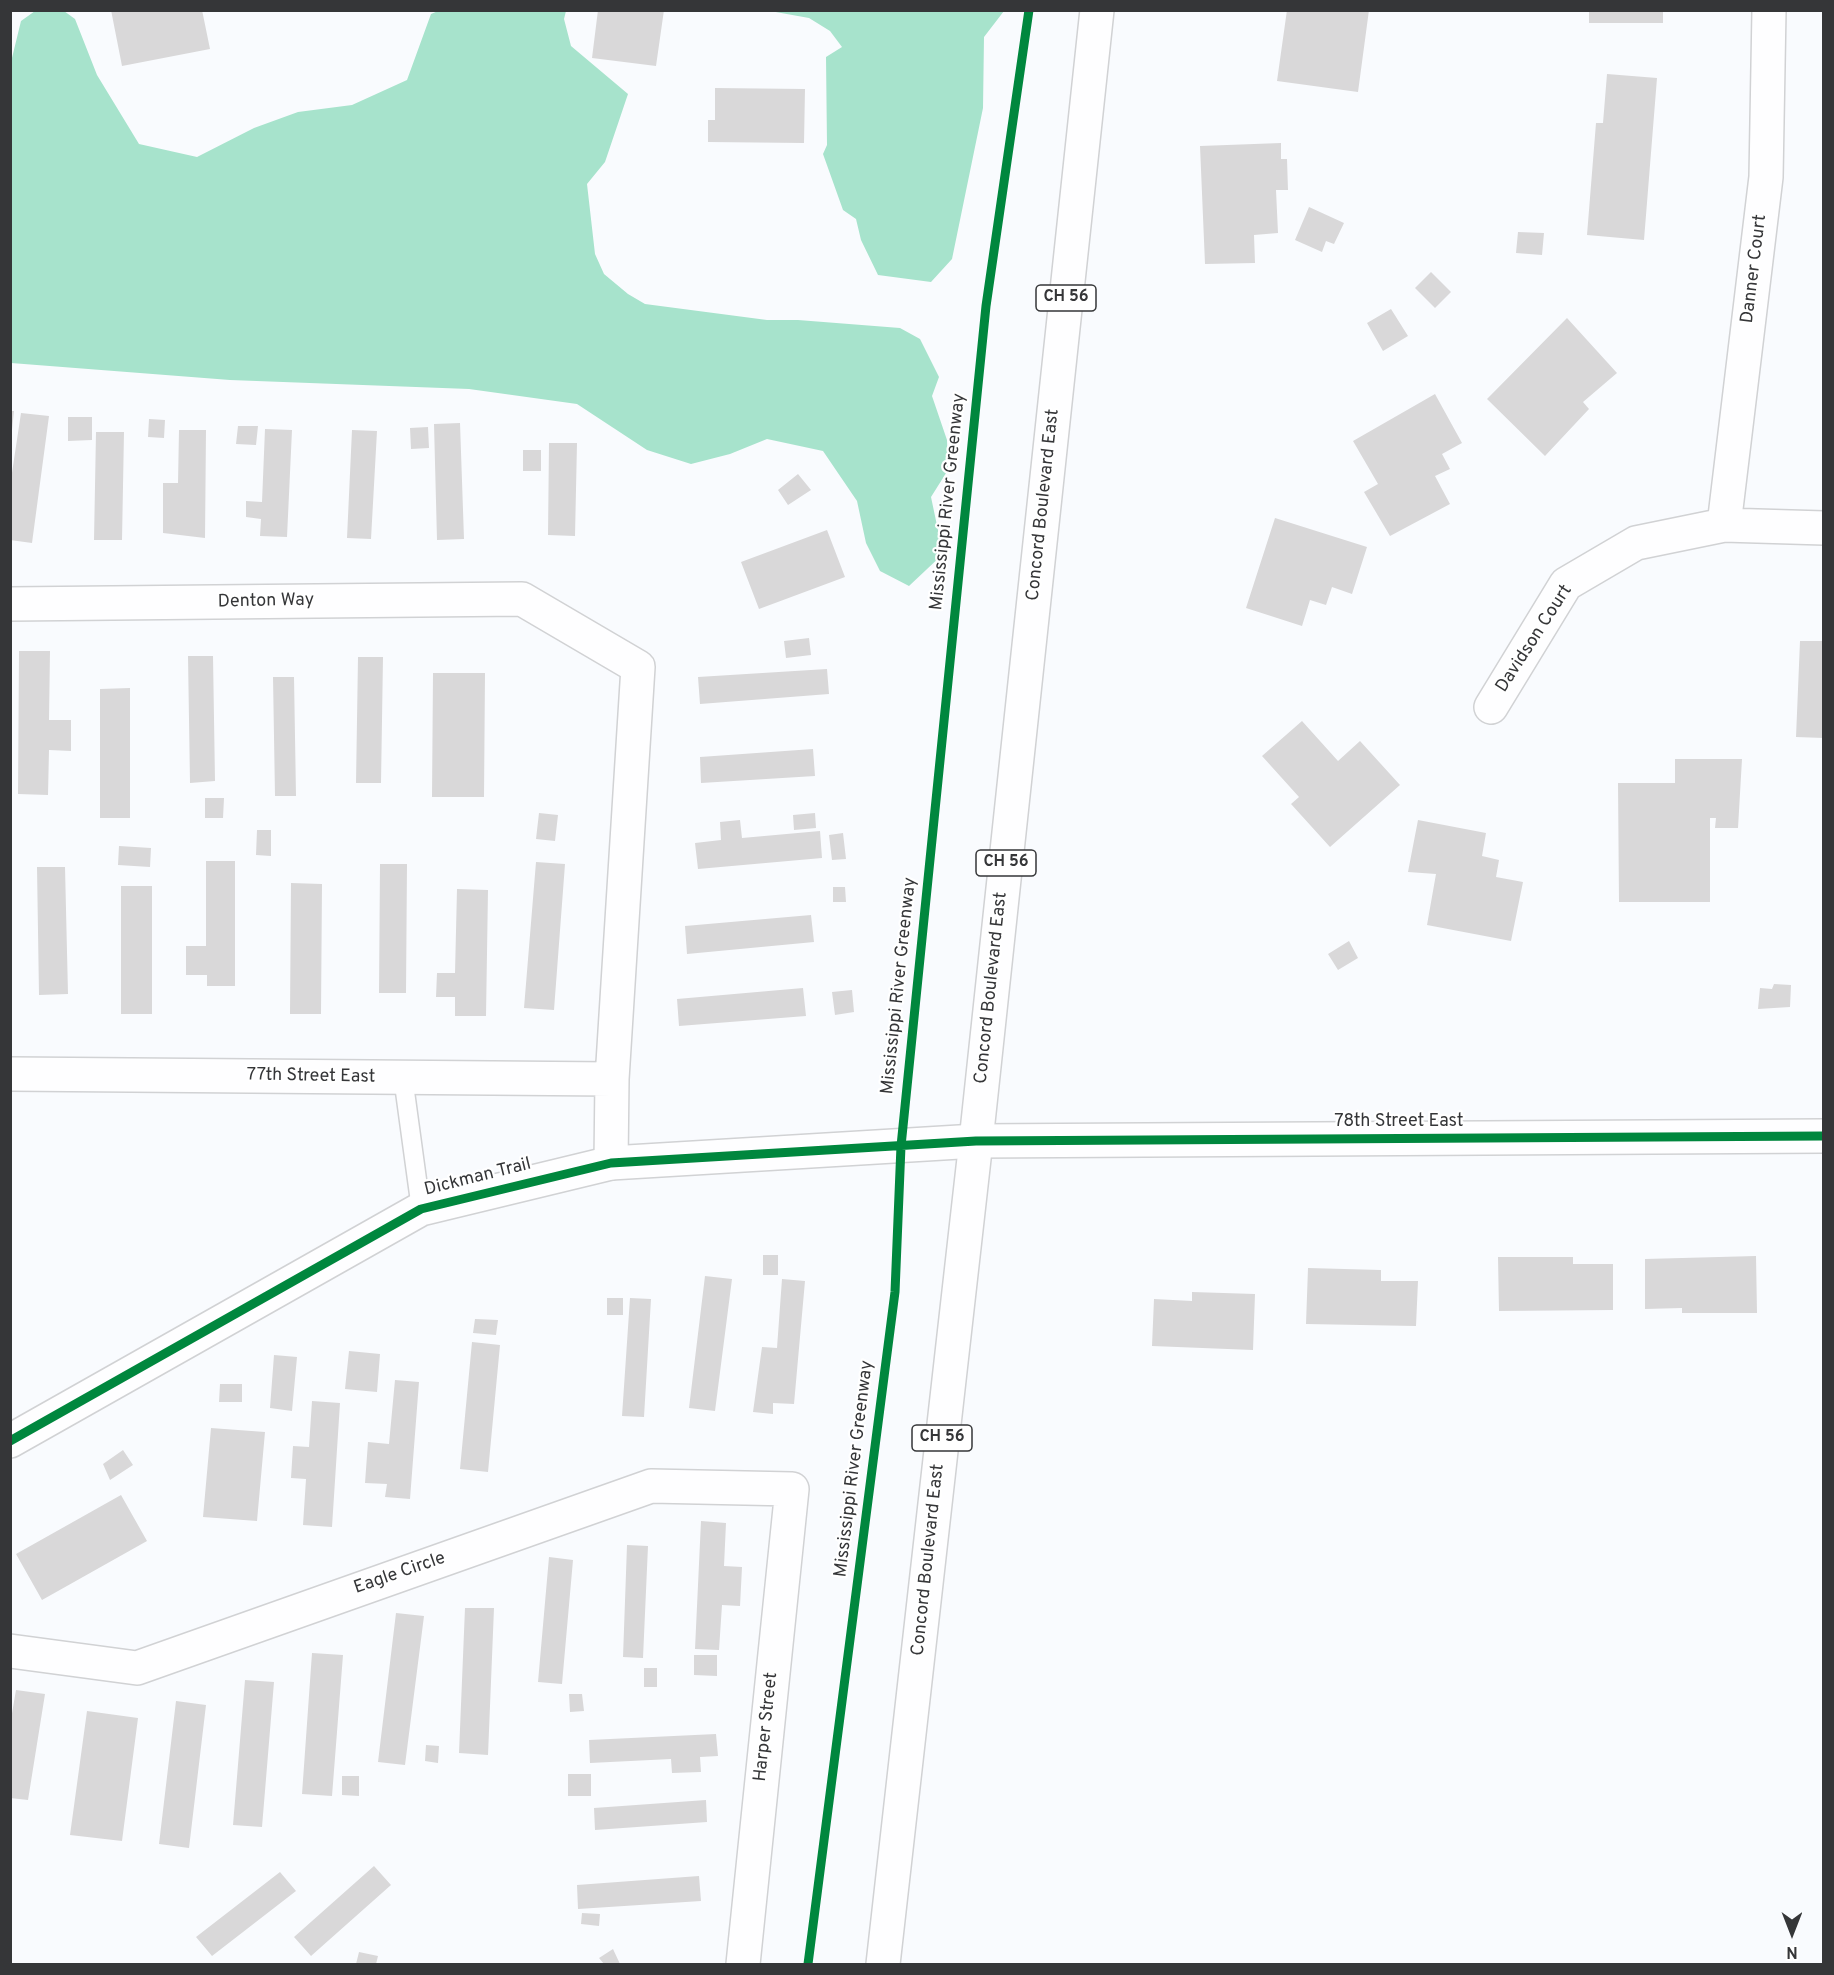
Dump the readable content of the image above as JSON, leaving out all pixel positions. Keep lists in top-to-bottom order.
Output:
{
  "streets": {
    "street": [
      "Danner Court",
      "CH 56",
      "Concord Boulevard East",
      "Denton Way",
      "Davidson Court",
      "77th Street East",
      "78th Street East",
      "Dickman Trail",
      "Eagle Circle",
      "Harper Street"
    ],
    "cycle path": ["Mississippi River Greenway"]
  },
  "crossings": [
    ["Danner Court", "Davidson Court"],
    ["Concord Boulevard East", "78th Street East"],
    ["Concord Boulevard East", "Dickman Trail"],
    ["Denton Way", "77th Street East"],
    ["78th Street East", "Dickman Trail"],
    ["Eagle Circle", "Harper Street"]
  ],
  "north": "bottom"
}
